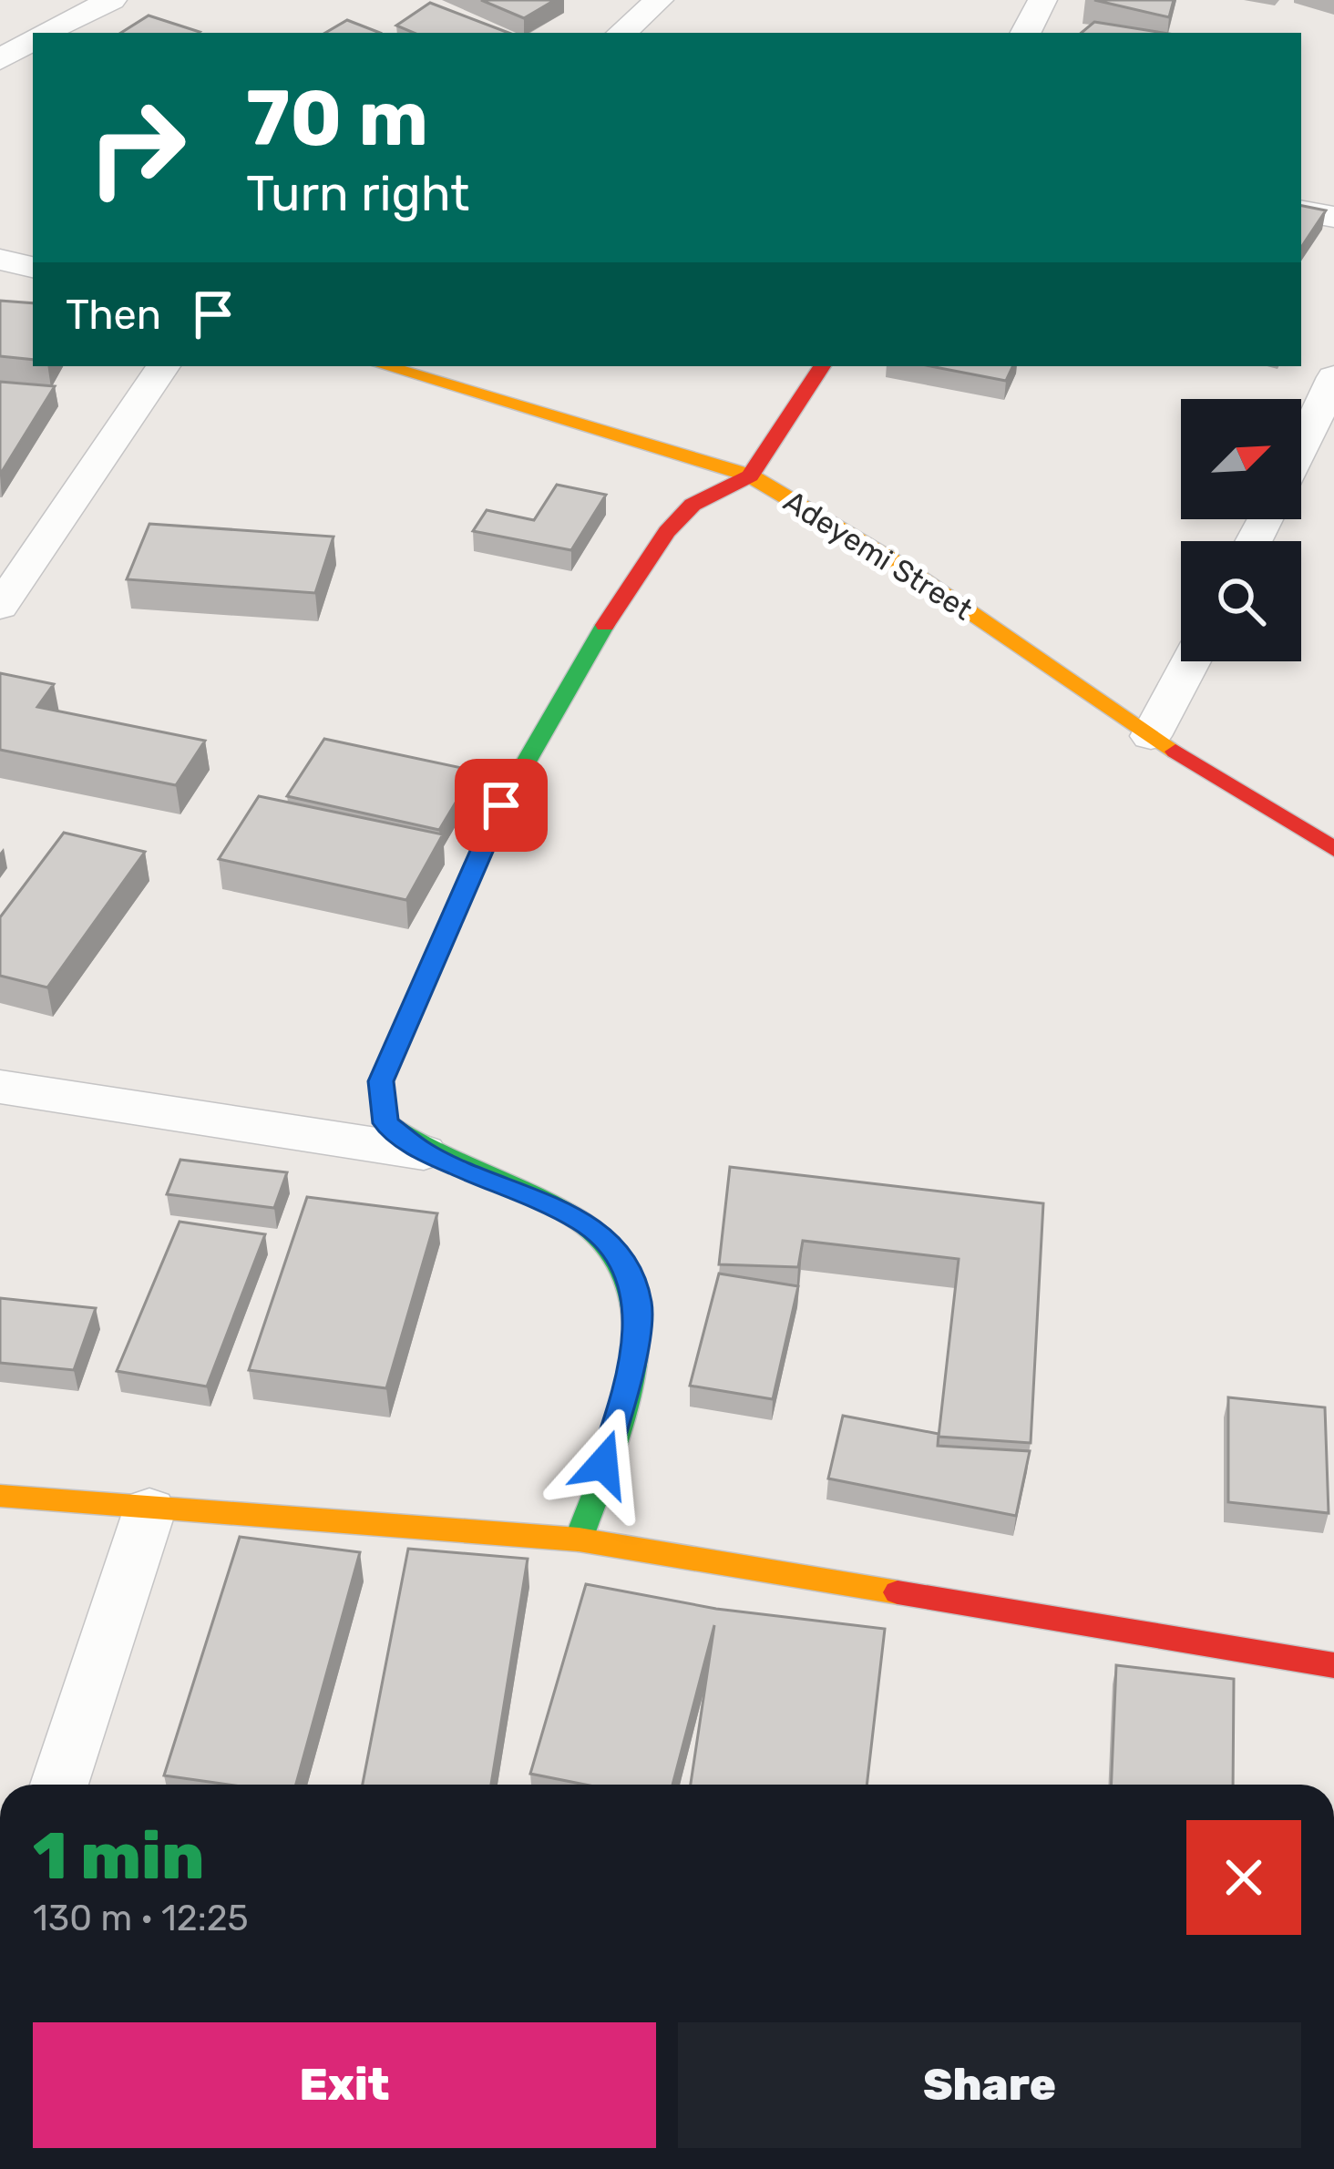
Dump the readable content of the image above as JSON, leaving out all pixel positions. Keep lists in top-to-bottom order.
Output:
{
  "streets": {
    "street": ["Adeyemi Street"]
  },
  "north": "top right",
  "page": {
    "turn": ["70 m", "Turn right"],
    "then": "Then",
    "heading": ["1 min", "130 m · 12:25"],
    "buttons": ["Exit", "Share"]
  }
}
